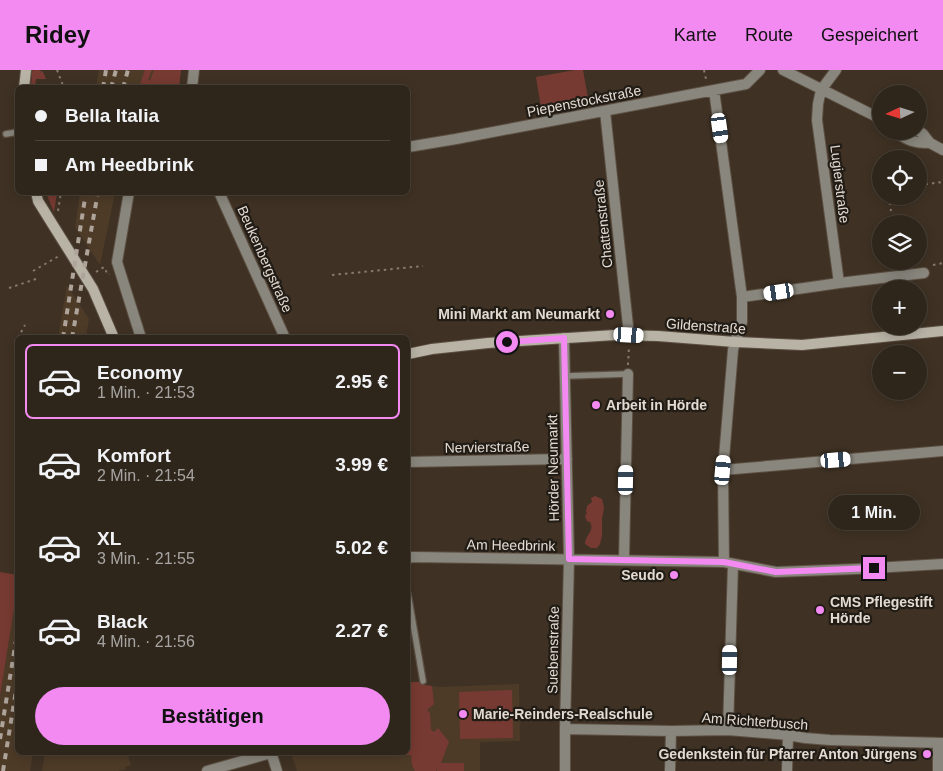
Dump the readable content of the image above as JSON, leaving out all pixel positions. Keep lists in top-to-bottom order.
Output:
{
  "streets": {
    "main road": ["Gildenstraße"],
    "street": [
      "Piepenstockstraße",
      "Lugierstraße",
      "Chattenstraße",
      "Beukenbergstraße",
      "Nervierstraße",
      "Hörder Neumarkt",
      "Am Heedbrink",
      "Suebenstraße",
      "Am Richterbusch"
    ]
  },
  "crossings": [
    ["Piepenstockstraße", "Chattenstraße"],
    ["Chattenstraße", "Gildenstraße"],
    ["Gildenstraße", "Hörder Neumarkt"],
    ["Nervierstraße", "Hörder Neumarkt"],
    ["Hörder Neumarkt", "Am Heedbrink"],
    ["Hörder Neumarkt", "Suebenstraße"],
    ["Am Heedbrink", "Suebenstraße"],
    ["Suebenstraße", "Am Richterbusch"]
  ],
  "places": [
    "Mini Markt am Neumarkt",
    "Arbeit in Hörde",
    "Seudo",
    "CMS Pflegestift Hörde",
    "Marie-Reinders-Realschule",
    "Gedenkstein für Pfarrer Anton Jürgens"
  ],
  "north": "left",
  "page": {
    "header": "Ridey",
    "nav": ["Karte", "Route", "Gespeichert"],
    "map_buttons": ["+", "−"],
    "banner": ["Bella Italia", "Am Heedbrink"],
    "list": [
      {
        "name": "Economy",
        "note": "1 Min. · 21:53",
        "value": "2.95 €"
      },
      {
        "name": "Komfort",
        "note": "2 Min. · 21:54",
        "value": "3.99 €"
      },
      {
        "name": "XL",
        "note": "3 Min. · 21:55",
        "value": "5.02 €"
      },
      {
        "name": "Black",
        "note": "4 Min. · 21:56",
        "value": "2.27 €"
      }
    ],
    "bubble": "1 Min.",
    "buttons": "Bestätigen"
  }
}
